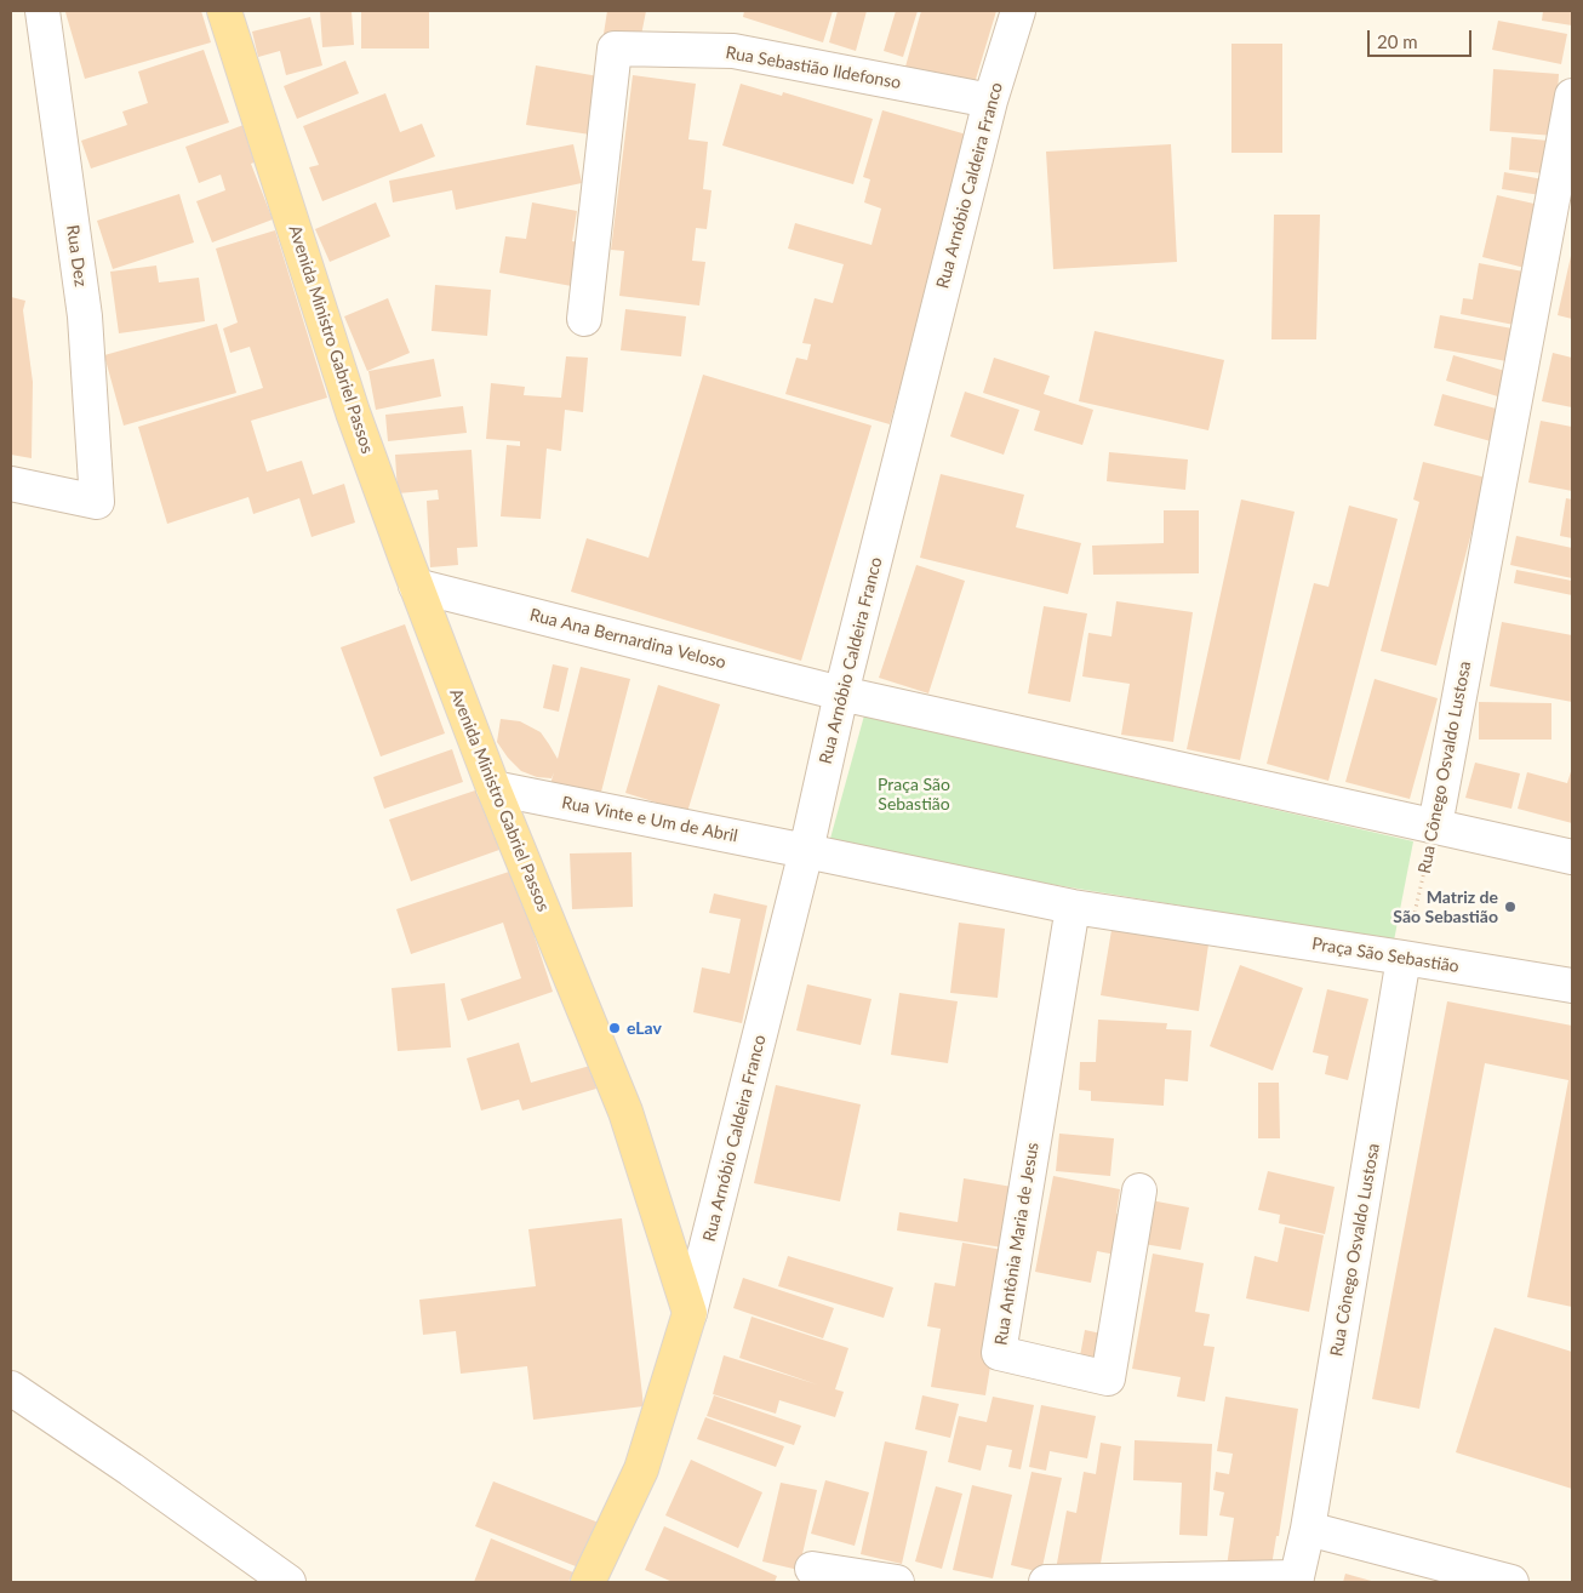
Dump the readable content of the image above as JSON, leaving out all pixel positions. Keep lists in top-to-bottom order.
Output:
{
  "streets": {
    "main road": ["Avenida Ministro Gabriel Passos"],
    "street": [
      "Rua Sebastião Ildefonso",
      "Rua Arnóbio Caldeira Franco",
      "Rua Dez",
      "Rua Ana Bernardina Veloso",
      "Rua Cônego Osvaldo Lustosa",
      "Rua Vinte e Um de Abril",
      "Praça São Sebastião",
      "Rua Antônia Maria de Jesus"
    ]
  },
  "crossings": [
    ["Rua Sebastião Ildefonso", "Rua Arnóbio Caldeira Franco"],
    ["Rua Arnóbio Caldeira Franco", "Avenida Ministro Gabriel Passos"],
    ["Rua Arnóbio Caldeira Franco", "Rua Ana Bernardina Veloso"],
    ["Rua Arnóbio Caldeira Franco", "Rua Vinte e Um de Abril"],
    ["Rua Arnóbio Caldeira Franco", "Praça São Sebastião"],
    ["Avenida Ministro Gabriel Passos", "Rua Ana Bernardina Veloso"],
    ["Avenida Ministro Gabriel Passos", "Rua Vinte e Um de Abril"],
    ["Rua Cônego Osvaldo Lustosa", "Praça São Sebastião"],
    ["Rua Vinte e Um de Abril", "Praça São Sebastião"],
    ["Praça São Sebastião", "Rua Antônia Maria de Jesus"]
  ],
  "parks": ["Praça São Sebastião"],
  "places": ["Matriz de São Sebastião", "eLav"],
  "scale_bar": "20 m"
}
